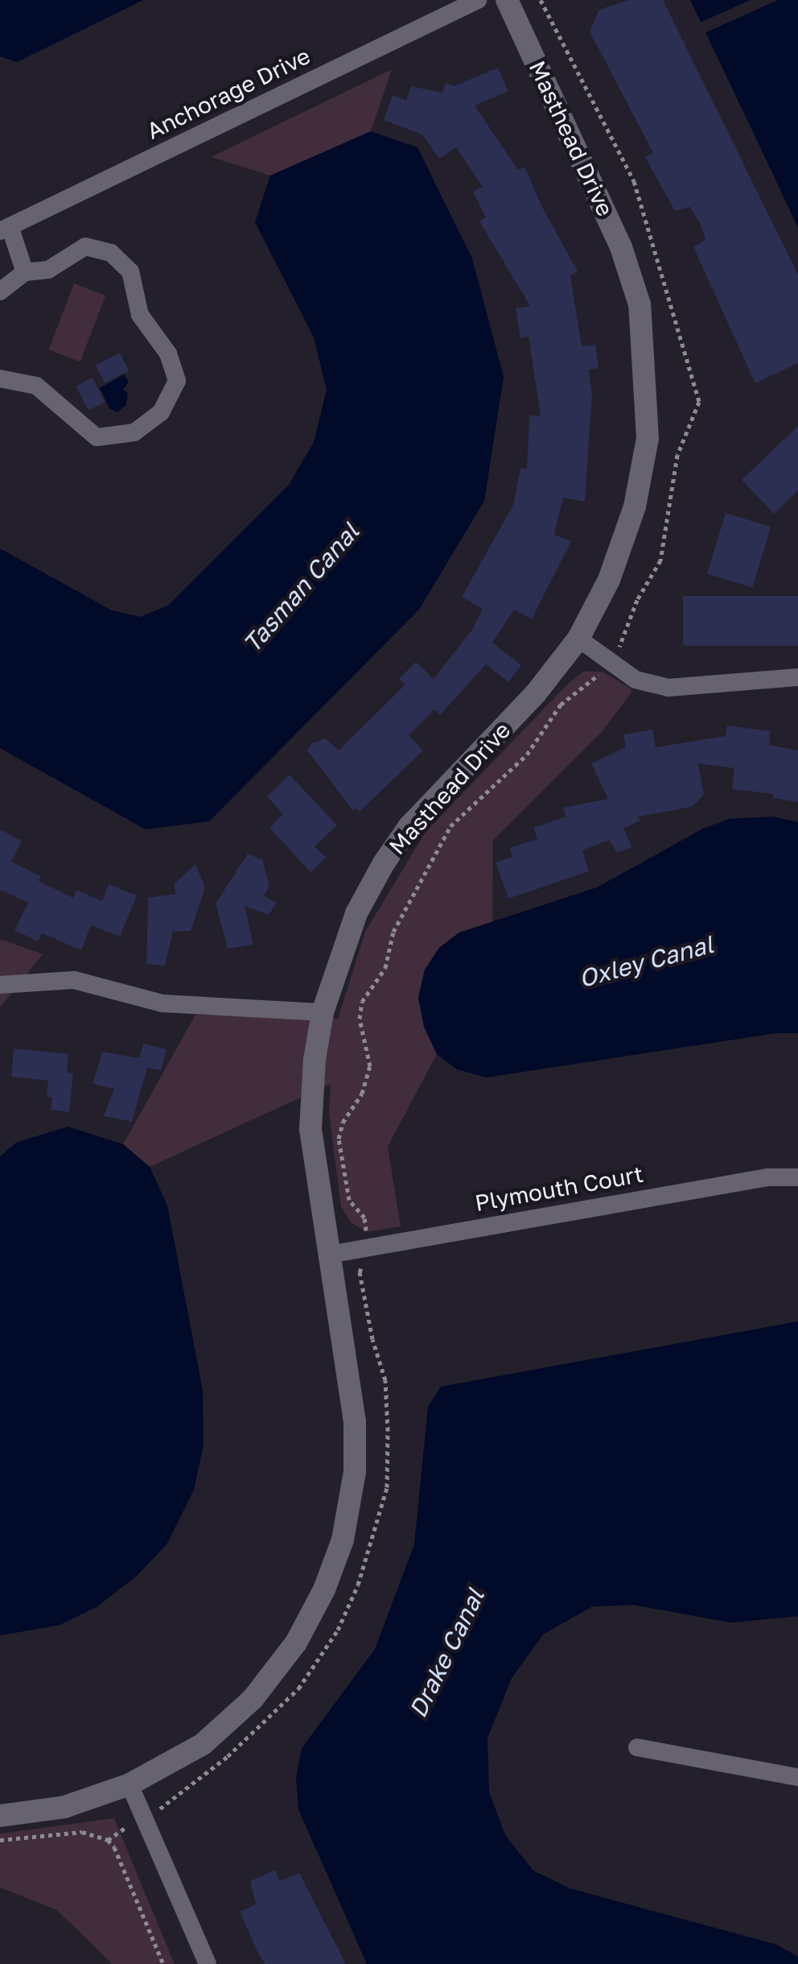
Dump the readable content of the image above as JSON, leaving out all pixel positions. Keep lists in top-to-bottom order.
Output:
{
  "streets": {
    "street": ["Anchorage Drive", "Masthead Drive", "Plymouth Court"]
  },
  "crossings": [
    ["Masthead Drive", "Plymouth Court"]
  ],
  "water": ["Tasman Canal", "Oxley Canal", "Drake Canal"]
}
